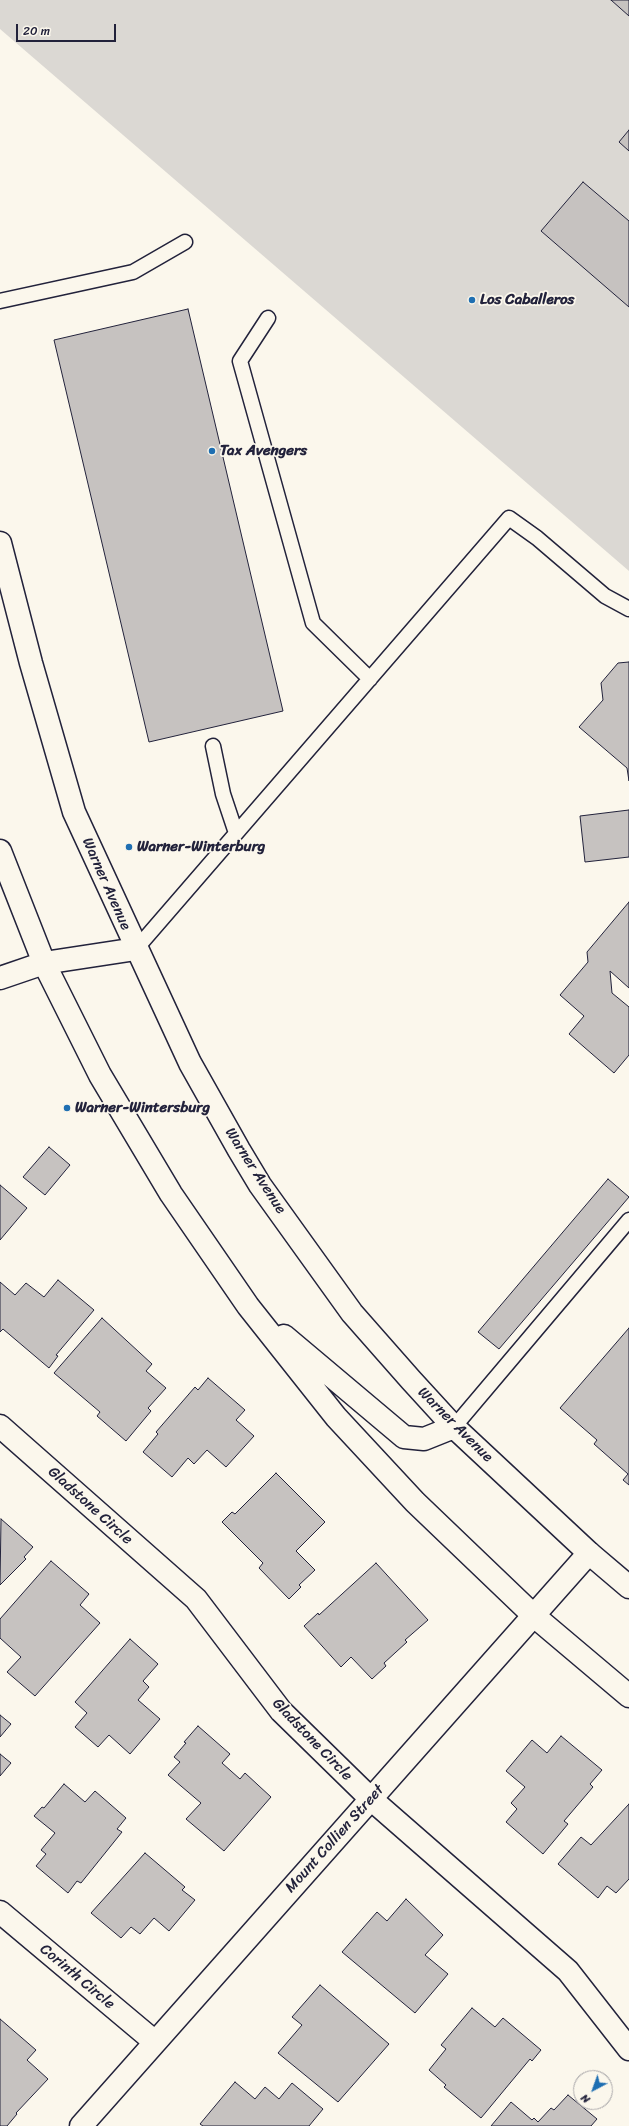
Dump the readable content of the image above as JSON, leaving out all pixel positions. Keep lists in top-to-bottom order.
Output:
{
  "streets": {
    "main road": [
      "Warner Avenue",
      "Gladstone Circle",
      "Mount Collien Street",
      "Corinth Circle"
    ]
  },
  "crossings": [
    ["Warner Avenue", "Mount Collien Street"],
    ["Gladstone Circle", "Mount Collien Street"],
    ["Mount Collien Street", "Corinth Circle"]
  ],
  "places": [
    "Los Caballeros",
    "Tax Avengers",
    "Warner-Winterburg",
    "Warner-Wintersburg"
  ],
  "scale_bar": "20 m",
  "north": "bottom left"
}
